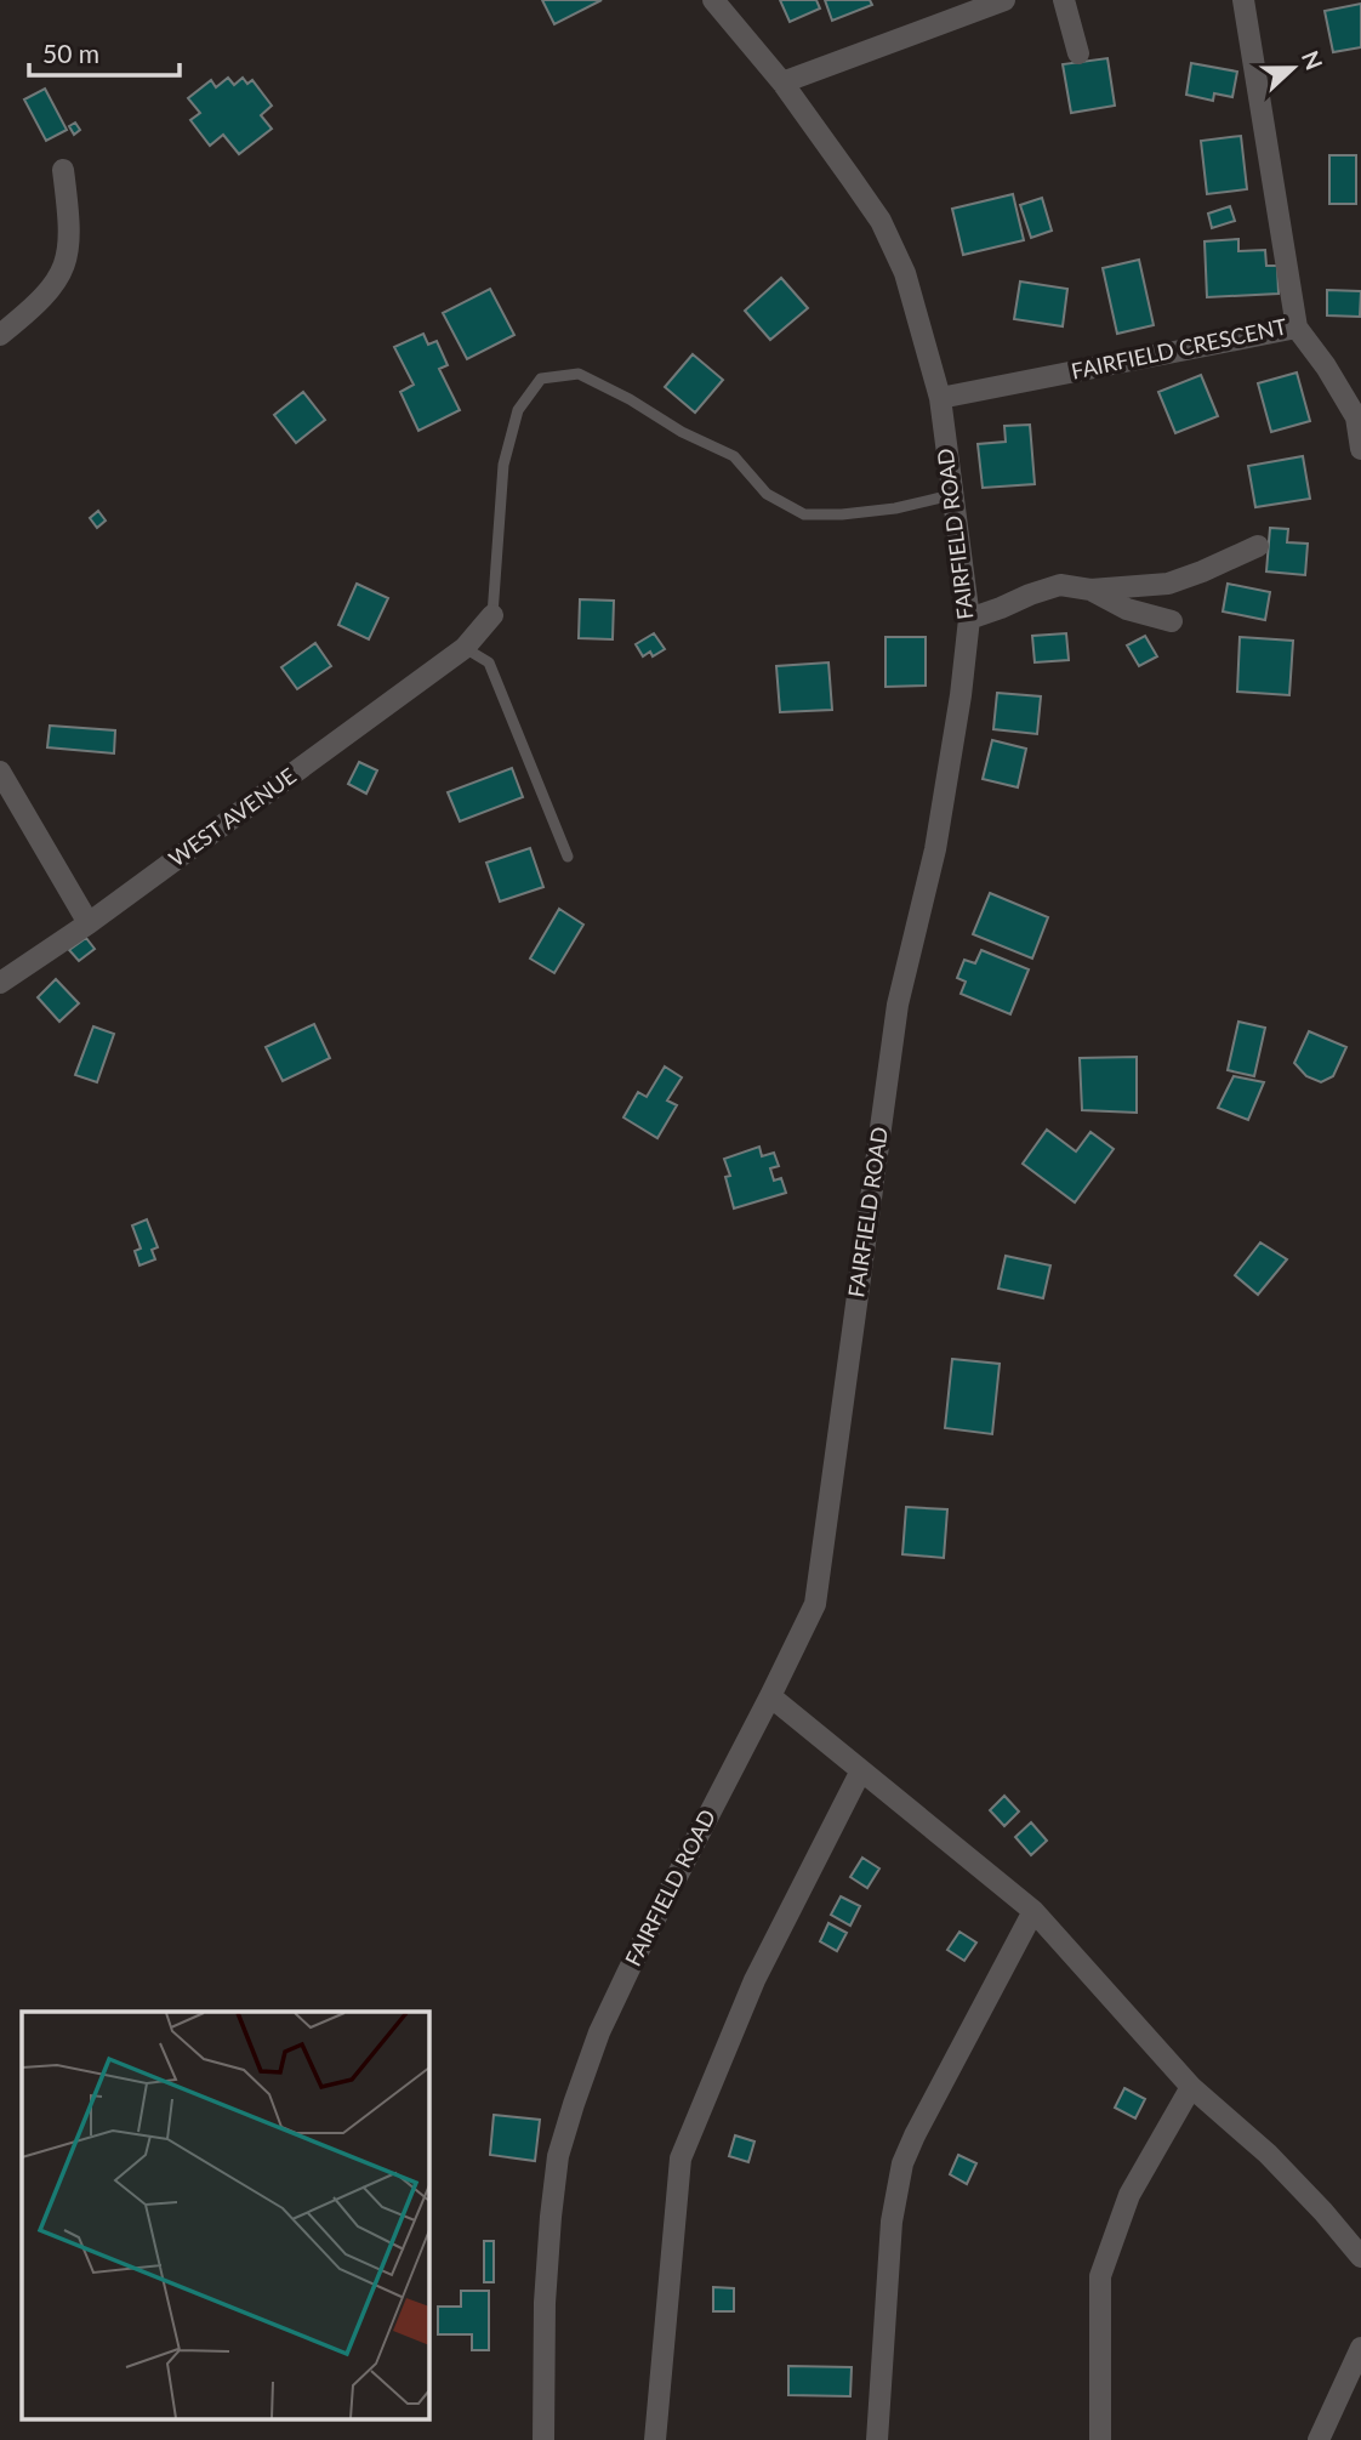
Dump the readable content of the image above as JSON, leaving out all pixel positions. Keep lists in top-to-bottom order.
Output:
{
  "streets": {
    "street": ["FAIRFIELD CRESCENT", "FAIRFIELD ROAD", "WEST AVENUE"]
  },
  "crossings": [
    ["FAIRFIELD CRESCENT", "FAIRFIELD ROAD"]
  ],
  "scale_bar": "50 m",
  "north": "right"
}
